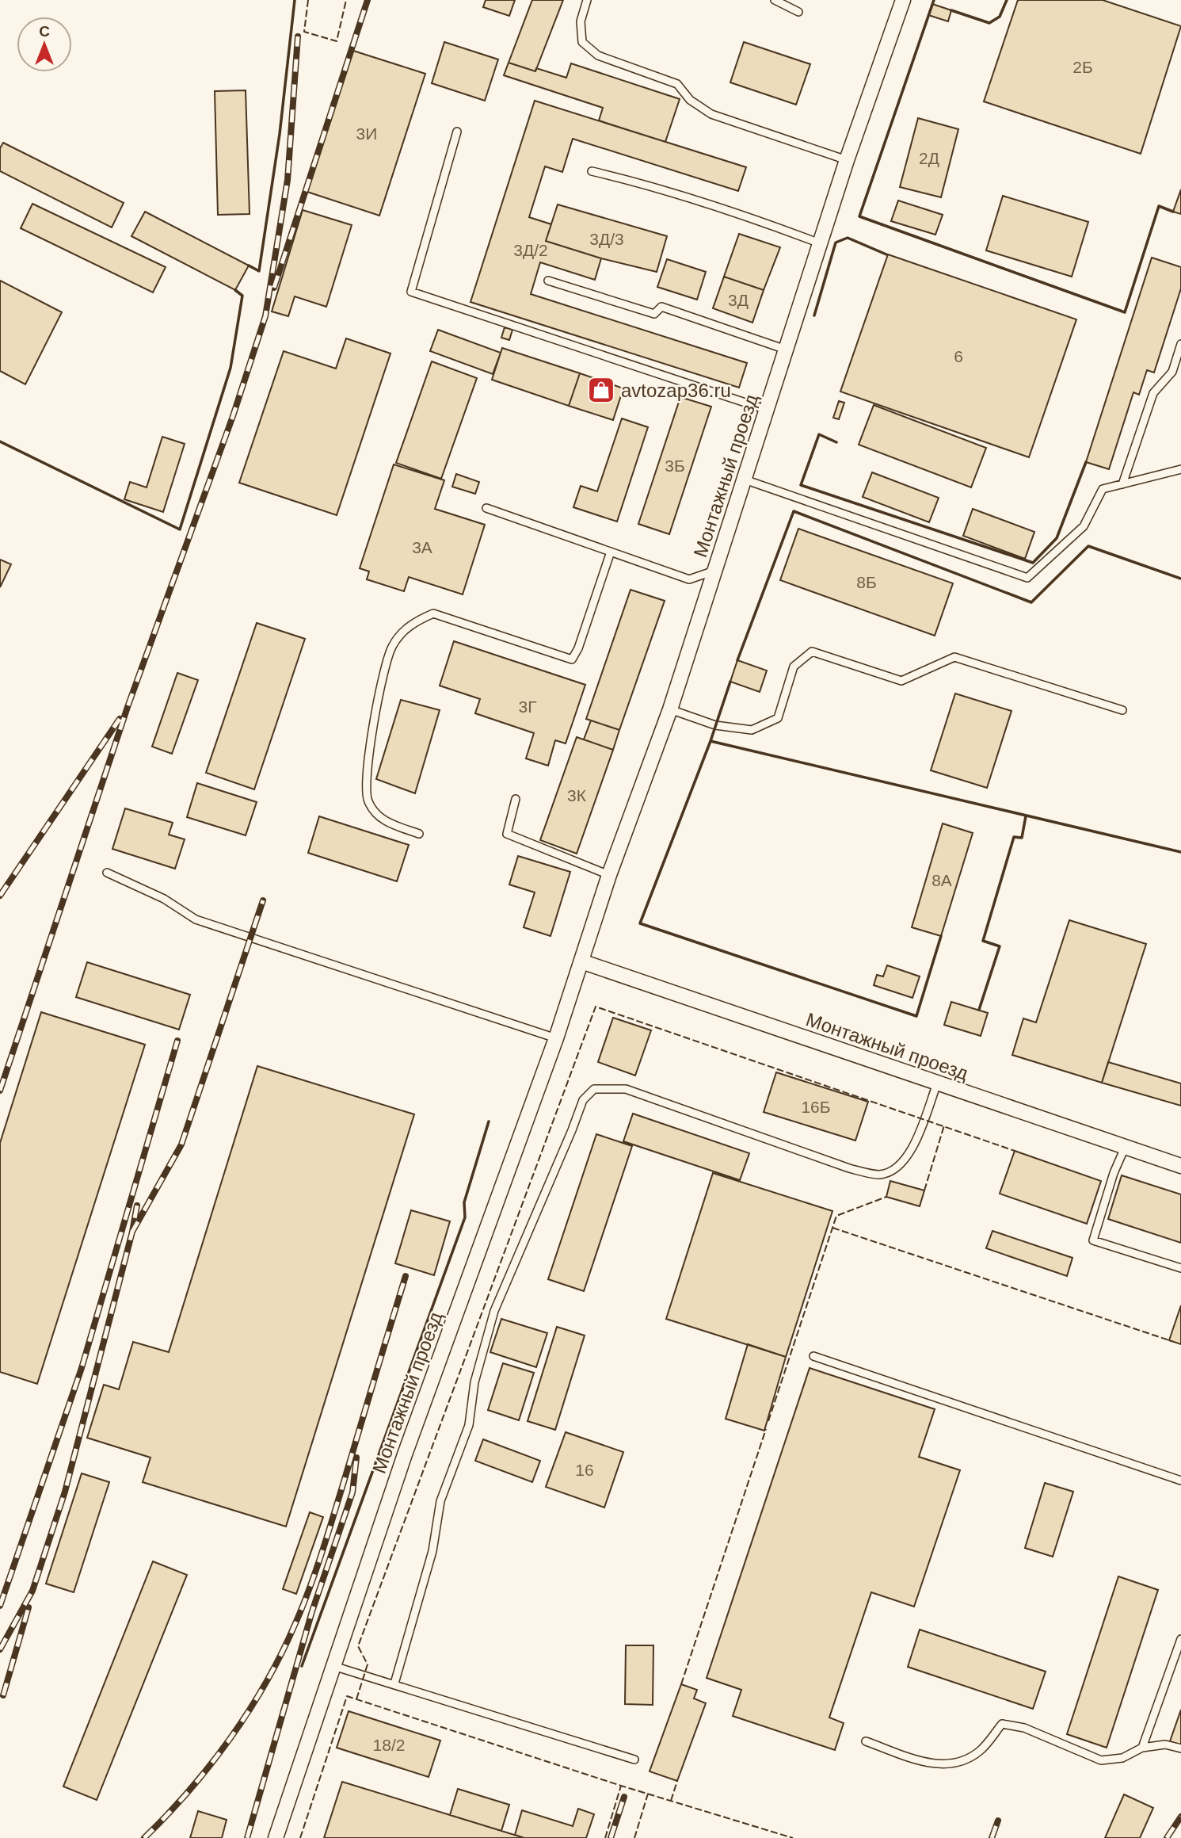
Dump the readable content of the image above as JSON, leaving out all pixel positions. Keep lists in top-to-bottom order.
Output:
{
  "streets": {
    "street": ["Монтажный проезд"]
  },
  "places": {
    "shop": ["avtozap36.ru"]
  },
  "house_numbers": [
    "2Б",
    "3И",
    "2Д",
    "3Д/3",
    "3Д/2",
    "3Д",
    "6",
    "3Б",
    "3А",
    "8Б",
    "3Г",
    "3К",
    "8А",
    "16Б",
    "16",
    "18/2"
  ],
  "north": "top"
}
